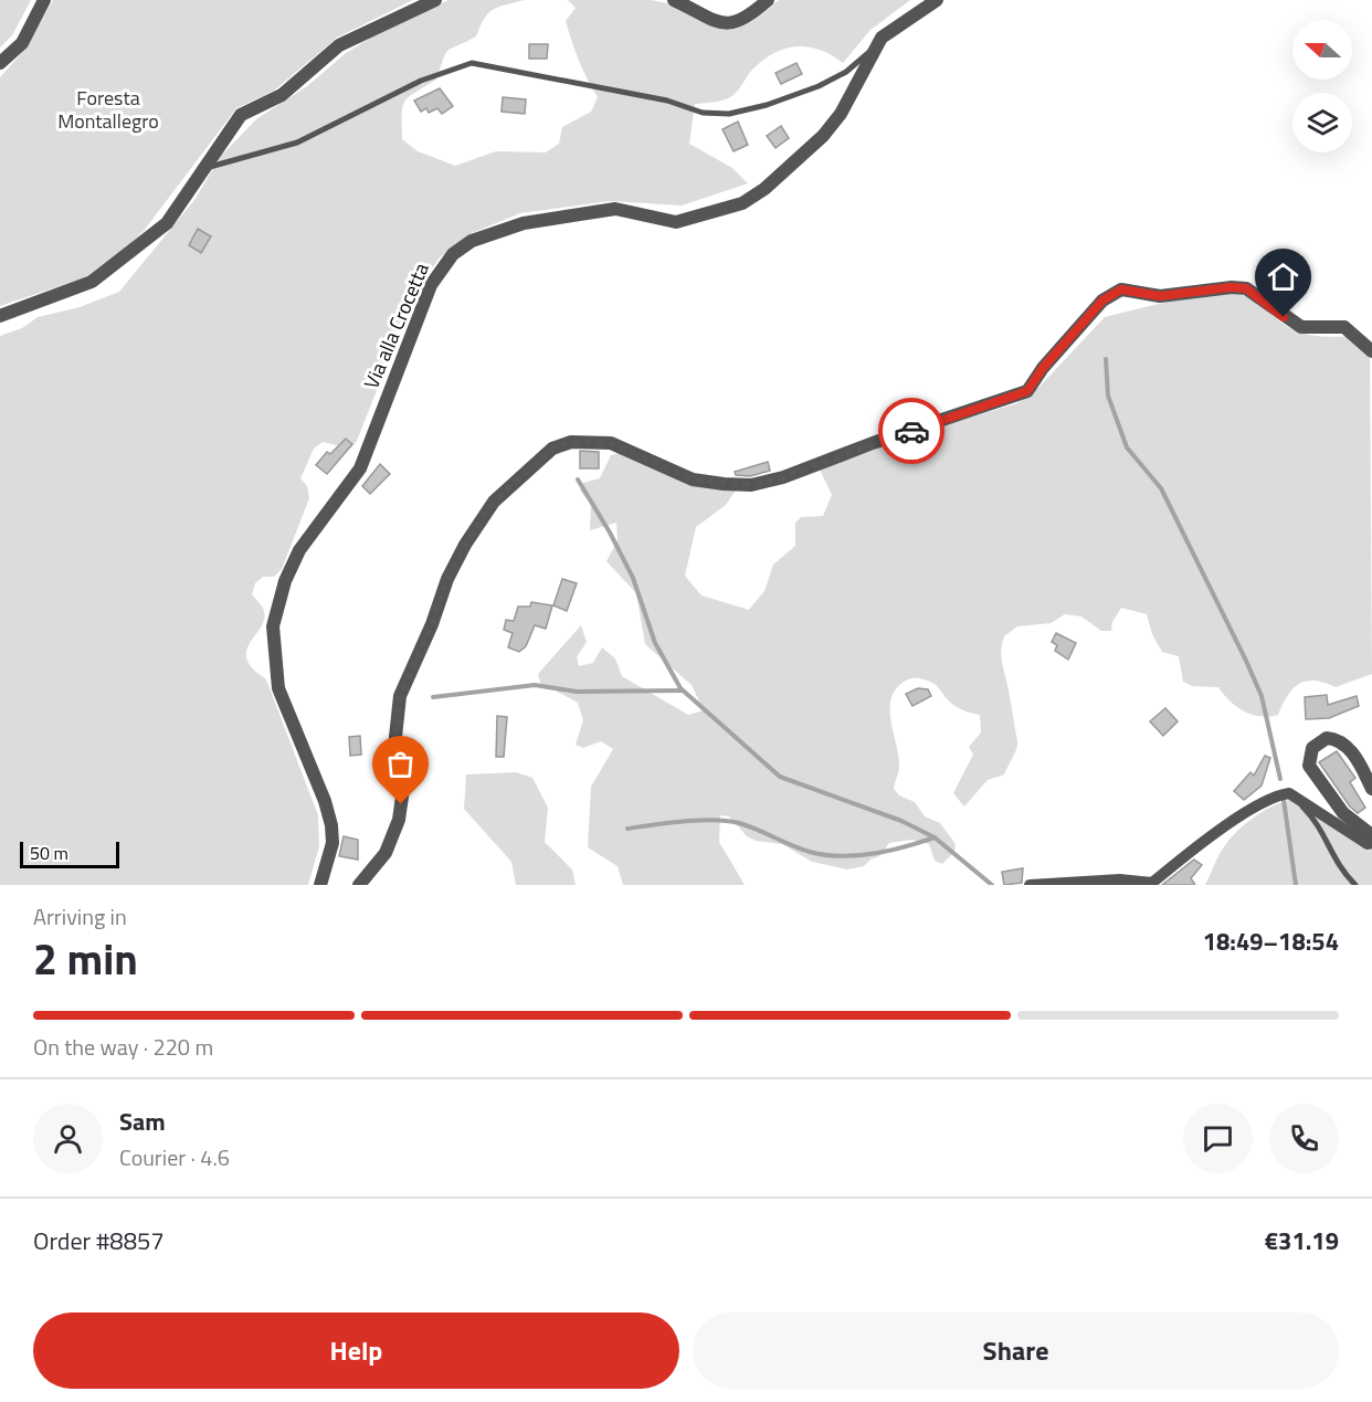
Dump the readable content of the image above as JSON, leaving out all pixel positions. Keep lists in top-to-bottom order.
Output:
{
  "streets": {
    "street": ["Via alla Crocetta"]
  },
  "parks": ["Foresta Montallegro"],
  "scale_bar": "50 m",
  "north": "left",
  "page": {
    "scale": "50 m",
    "heading": ["2 min", "Arriving in", "18:49–18:54"],
    "panel": [
      "Sam",
      "Courier · 4.6",
      "Order #8857",
      "€31.19"
    ],
    "bar": "On the way · 220 m",
    "buttons": ["Help", "Share"]
  }
}
